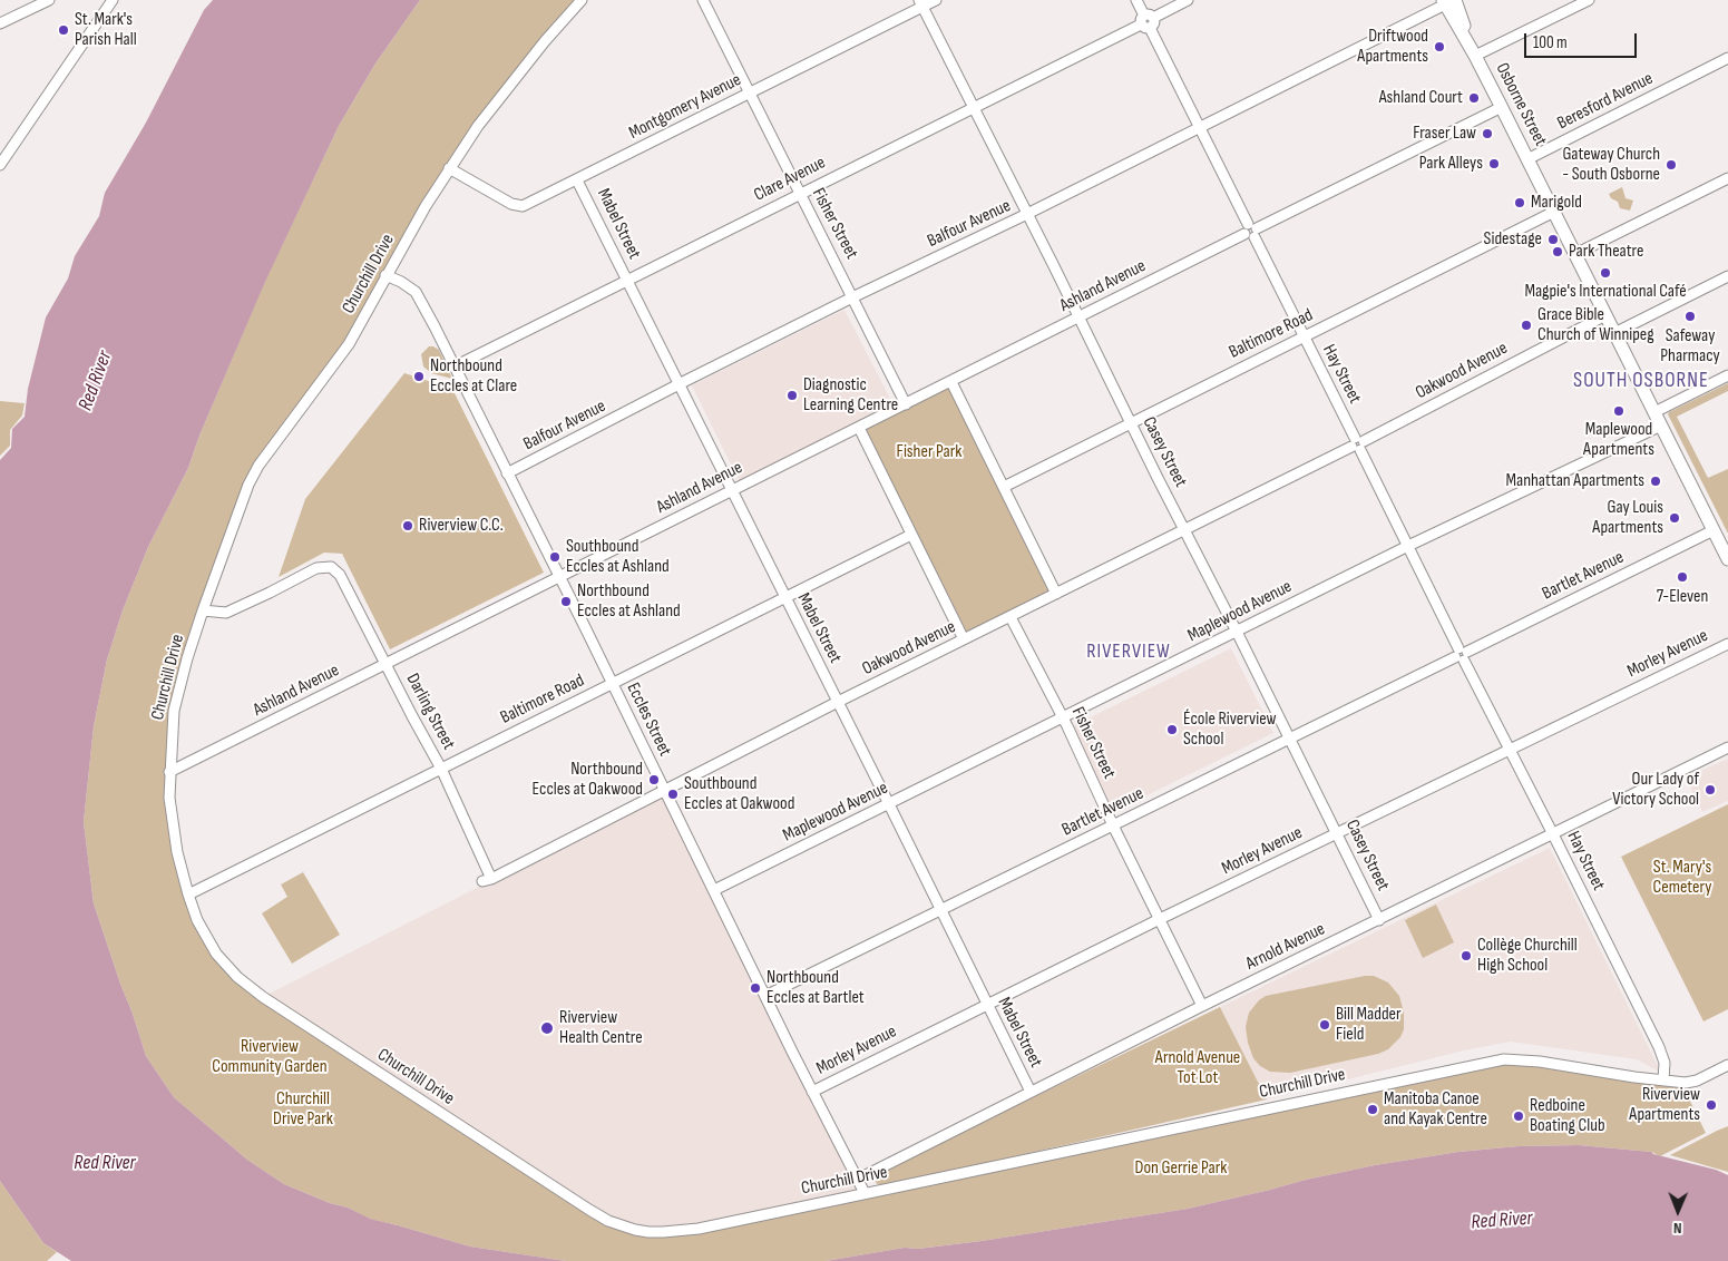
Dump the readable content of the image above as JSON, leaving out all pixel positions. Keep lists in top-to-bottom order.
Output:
{
  "streets": {
    "main road": ["Osborne Street"],
    "street": [
      "Beresford Avenue",
      "Montgomery Avenue",
      "Clare Avenue",
      "Mabel Street",
      "Fisher Street",
      "Balfour Avenue",
      "Churchill Drive",
      "Ashland Avenue",
      "Baltimore Road",
      "Oakwood Avenue",
      "Hay Street",
      "Casey Street",
      "Bartlet Avenue",
      "Maplewood Avenue",
      "Morley Avenue",
      "Darling Street",
      "Eccles Street",
      "Arnold Avenue"
    ]
  },
  "crossings": [
    ["Beresford Avenue", "Osborne Street"],
    ["Osborne Street", "Balfour Avenue"],
    ["Osborne Street", "Ashland Avenue"],
    ["Osborne Street", "Baltimore Road"],
    ["Osborne Street", "Oakwood Avenue"],
    ["Osborne Street", "Bartlet Avenue"],
    ["Osborne Street", "Maplewood Avenue"],
    ["Montgomery Avenue", "Mabel Street"],
    ["Montgomery Avenue", "Fisher Street"],
    ["Montgomery Avenue", "Churchill Drive"],
    ["Montgomery Avenue", "Casey Street"],
    ["Clare Avenue", "Mabel Street"],
    ["Clare Avenue", "Fisher Street"],
    ["Clare Avenue", "Hay Street"],
    ["Clare Avenue", "Casey Street"],
    ["Clare Avenue", "Eccles Street"],
    ["Mabel Street", "Balfour Avenue"],
    ["Mabel Street", "Ashland Avenue"],
    ["Mabel Street", "Baltimore Road"],
    ["Mabel Street", "Oakwood Avenue"],
    ["Mabel Street", "Bartlet Avenue"],
    ["Mabel Street", "Maplewood Avenue"],
    ["Mabel Street", "Morley Avenue"],
    ["Mabel Street", "Arnold Avenue"],
    ["Fisher Street", "Balfour Avenue"],
    ["Fisher Street", "Ashland Avenue"],
    ["Fisher Street", "Oakwood Avenue"],
    ["Fisher Street", "Bartlet Avenue"],
    ["Fisher Street", "Maplewood Avenue"],
    ["Fisher Street", "Morley Avenue"],
    ["Fisher Street", "Arnold Avenue"],
    ["Balfour Avenue", "Hay Street"],
    ["Balfour Avenue", "Casey Street"],
    ["Balfour Avenue", "Eccles Street"],
    ["Churchill Drive", "Ashland Avenue"],
    ["Churchill Drive", "Baltimore Road"],
    ["Churchill Drive", "Hay Street"],
    ["Churchill Drive", "Darling Street"],
    ["Churchill Drive", "Eccles Street"],
    ["Ashland Avenue", "Hay Street"],
    ["Ashland Avenue", "Casey Street"],
    ["Ashland Avenue", "Darling Street"],
    ["Ashland Avenue", "Eccles Street"],
    ["Baltimore Road", "Hay Street"],
    ["Baltimore Road", "Casey Street"],
    ["Baltimore Road", "Darling Street"],
    ["Baltimore Road", "Eccles Street"],
    ["Oakwood Avenue", "Hay Street"],
    ["Oakwood Avenue", "Casey Street"],
    ["Oakwood Avenue", "Darling Street"],
    ["Oakwood Avenue", "Eccles Street"],
    ["Hay Street", "Bartlet Avenue"],
    ["Hay Street", "Maplewood Avenue"],
    ["Hay Street", "Morley Avenue"],
    ["Hay Street", "Arnold Avenue"],
    ["Casey Street", "Bartlet Avenue"],
    ["Casey Street", "Maplewood Avenue"],
    ["Casey Street", "Morley Avenue"],
    ["Casey Street", "Arnold Avenue"],
    ["Bartlet Avenue", "Eccles Street"],
    ["Maplewood Avenue", "Eccles Street"],
    ["Morley Avenue", "Eccles Street"],
    ["Eccles Street", "Arnold Avenue"]
  ],
  "districts": ["SOUTH OSBORNE", "RIVERVIEW"],
  "water": ["Red River"],
  "parks": [
    "Fisher Park",
    "St. Mary's Cemetery",
    "Riverview Community Garden",
    "Arnold Avenue Tot Lot",
    "Churchill Drive Park",
    "Don Gerrie Park"
  ],
  "places": [
    "St. Mark's Parish Hall",
    "Driftwood Apartments",
    "Ashland Court",
    "Fraser Law",
    "Park Alleys",
    "Gateway Church - South Osborne",
    "Marigold",
    "Sidestage",
    "Park Theatre",
    "Magpie's International Café",
    "Safeway Pharmacy",
    "Grace Bible Church of Winnipeg",
    "Northbound Eccles at Clare",
    "Diagnostic Learning Centre",
    "Maplewood Apartments",
    "Manhattan Apartments",
    "Gay Louis Apartments",
    "Riverview C.C.",
    "Southbound Eccles at Ashland",
    "7-Eleven",
    "Northbound Eccles at Ashland",
    "École Riverview School",
    "Northbound Eccles at Oakwood",
    "Our Lady of Victory School",
    "Southbound Eccles at Oakwood",
    "Collège Churchill High School",
    "Northbound Eccles at Bartlet",
    "Bill Madder Field",
    "Riverview Health Centre",
    "Riverview Apartments",
    "Manitoba Canoe and Kayak Centre",
    "Redboine Boating Club"
  ],
  "scale_bar": "100 m",
  "north": "bottom"
}
